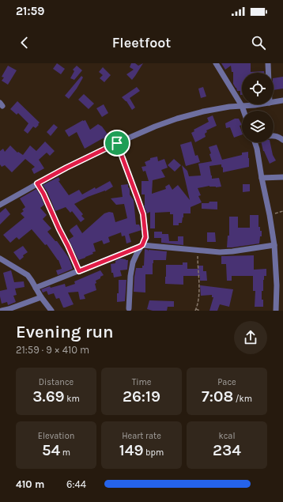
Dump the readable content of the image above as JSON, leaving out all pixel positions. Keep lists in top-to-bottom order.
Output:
{
  "page": {
    "status": "21:59",
    "header": "Fleetfoot",
    "heading": ["Evening run", "21:59 · 9 × 410 m"],
    "stats": [
      ["Distance", "3.69 km"],
      ["Time", "26:19"],
      ["Pace", "7:08 /km"],
      ["Elevation", "54 m"],
      ["Heart rate", "149 bpm"],
      ["kcal", "234"]
    ],
    "list": [
      {
        "name": "410 m",
        "note": "6:44"
      }
    ]
  }
}
